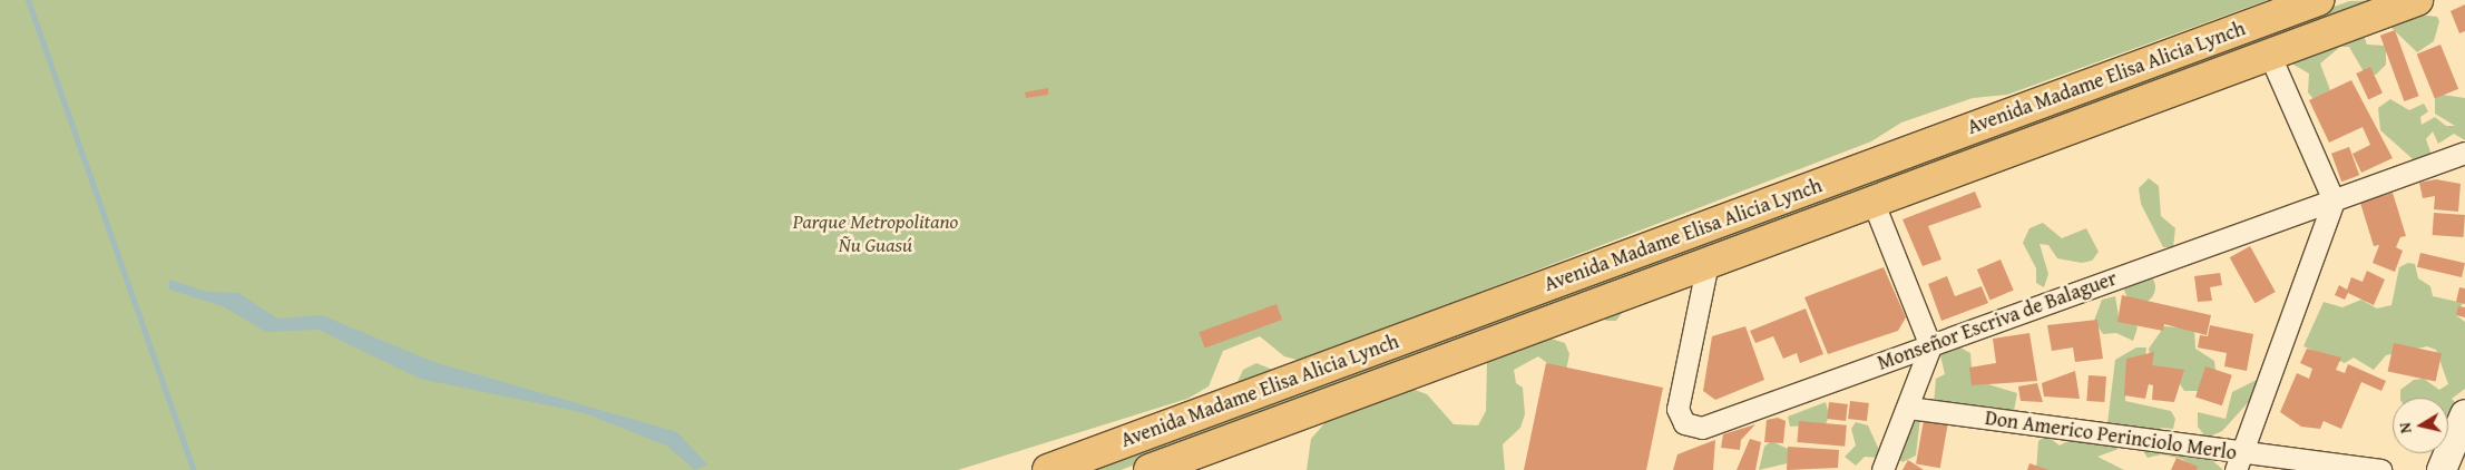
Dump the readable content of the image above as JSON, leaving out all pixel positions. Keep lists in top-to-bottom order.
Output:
{
  "streets": {
    "highway": ["Avenida Madame Elisa Alicia Lynch"],
    "street": ["Monseñor Escriva de Balaguer", "Don Americo Perinciolo Merlo"]
  },
  "crossings": [
    ["Avenida Madame Elisa Alicia Lynch", "Monseñor Escriva de Balaguer"]
  ],
  "parks": ["Parque Metropolitano Ñu Guasú"],
  "north": "left"
}
